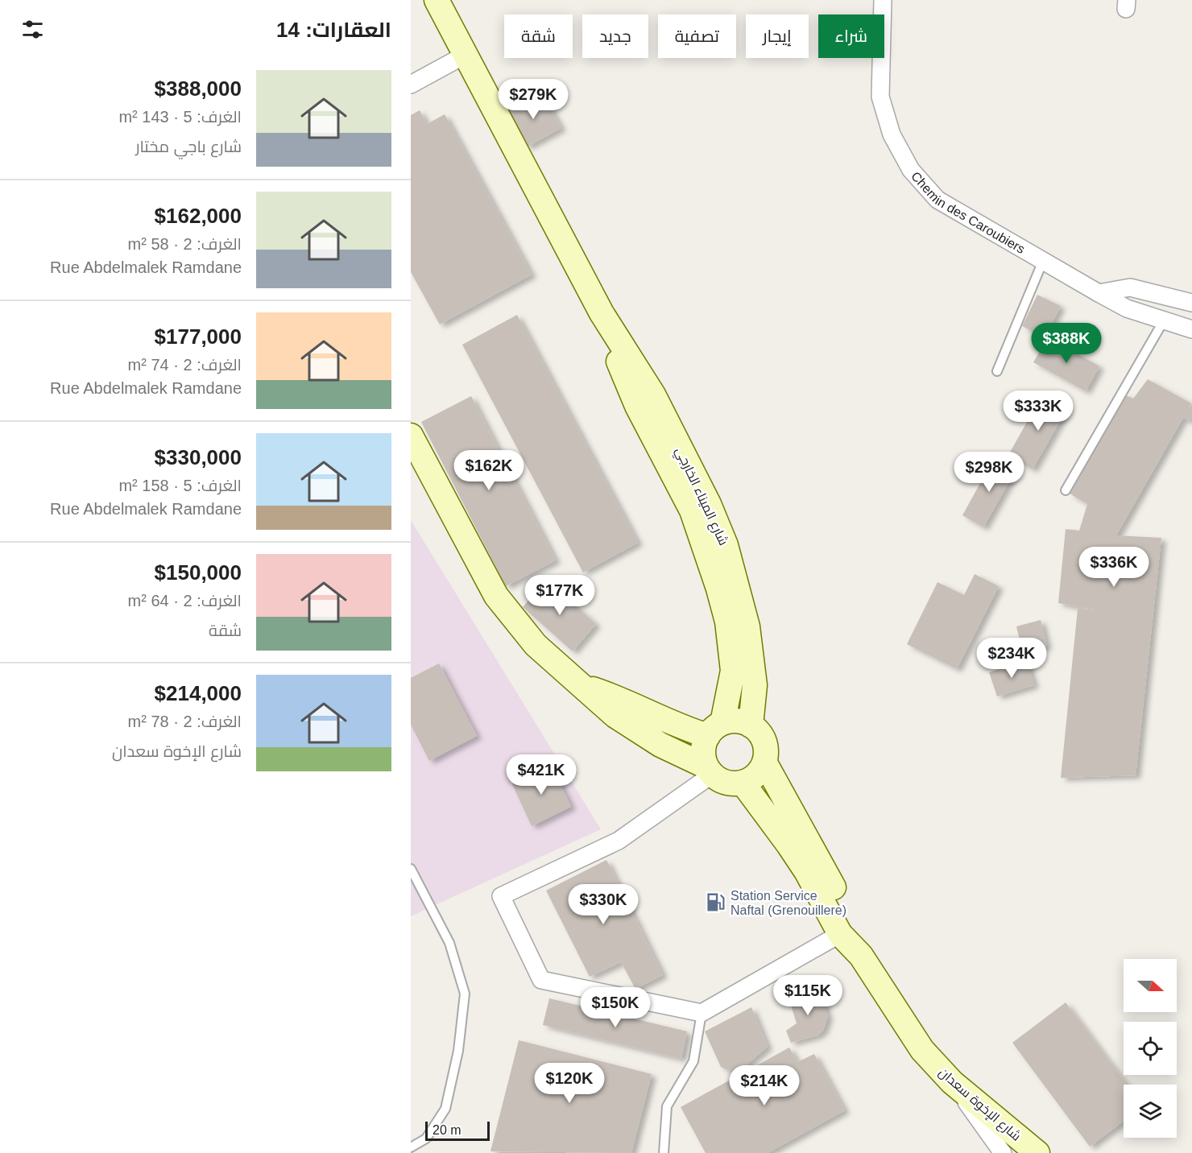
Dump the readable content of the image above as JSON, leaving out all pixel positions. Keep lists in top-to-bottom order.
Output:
{
  "streets": {
    "street": ["Chemin des Caroubiers", "شارع الميناء الخارجي", "شارع الإخوة سعدان"]
  },
  "crossings": [
    ["شارع الميناء الخارجي", "شارع الإخوة سعدان"]
  ],
  "places": {
    "fuel station": ["Station Service Naftal (Grenouillere)"]
  },
  "scale_bar": "20 m",
  "north": "right",
  "page": {
    "heading": "العقارات: 14",
    "chip": [
      "شراء",
      "إيجار",
      "تصفية",
      "جديد",
      "شقة"
    ],
    "list": [
      {
        "name": "$388,000",
        "note": "الغرف: 5 · 143 m² · شارع باجي مختار"
      },
      {
        "name": "$162,000",
        "note": "الغرف: 2 · 58 m² · Rue Abdelmalek Ramdane"
      },
      {
        "name": "$177,000",
        "note": "الغرف: 2 · 74 m² · Rue Abdelmalek Ramdane"
      },
      {
        "name": "$330,000",
        "note": "الغرف: 5 · 158 m² · Rue Abdelmalek Ramdane"
      },
      {
        "name": "$150,000",
        "note": "الغرف: 2 · 64 m² · شقة"
      },
      {
        "name": "$214,000",
        "note": "الغرف: 2 · 78 m² · شارع الإخوة سعدان"
      }
    ],
    "price": [
      "$279K",
      "$388K",
      "$333K",
      "$162K",
      "$298K",
      "$336K",
      "$177K",
      "$234K",
      "$421K",
      "$330K",
      "$115K",
      "$150K",
      "$120K",
      "$214K"
    ],
    "scale": "20 m"
  }
}
